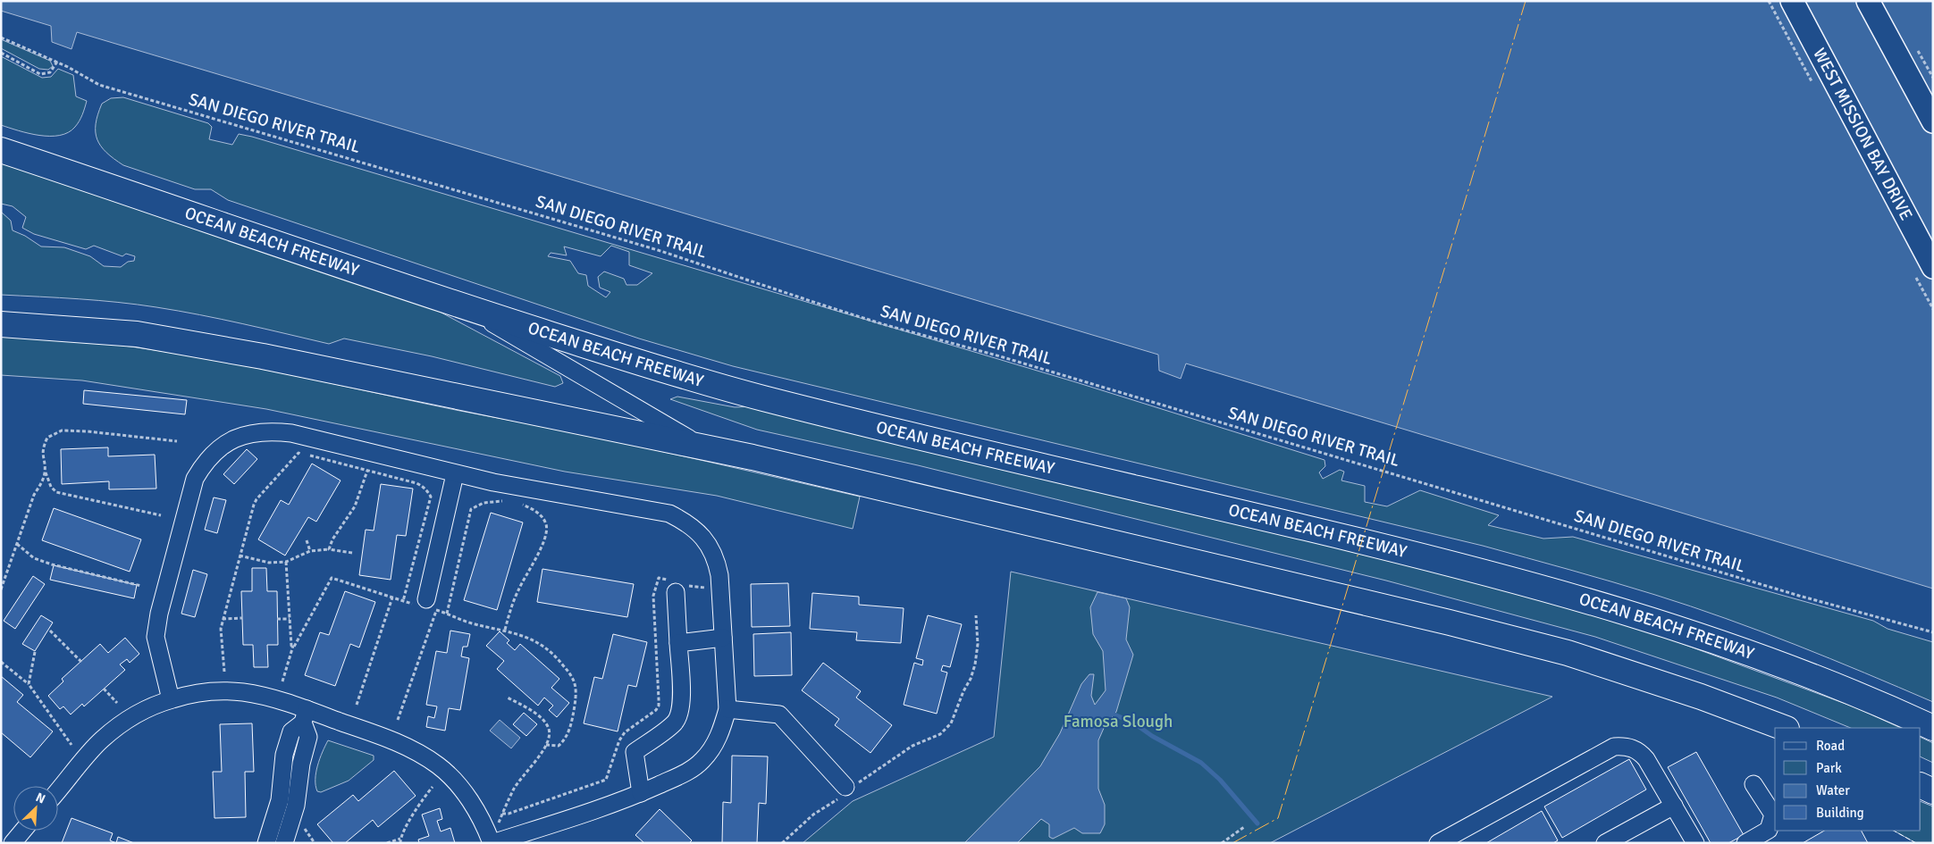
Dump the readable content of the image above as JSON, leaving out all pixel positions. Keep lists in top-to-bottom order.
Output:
{
  "streets": {
    "highway": ["OCEAN BEACH FREEWAY"],
    "main road": ["WEST MISSION BAY DRIVE"],
    "path": ["SAN DIEGO RIVER TRAIL"]
  },
  "parks": ["Famosa Slough"],
  "legend": [
    "Road",
    "Park",
    "Water",
    "Building"
  ],
  "north": "top right"
}
